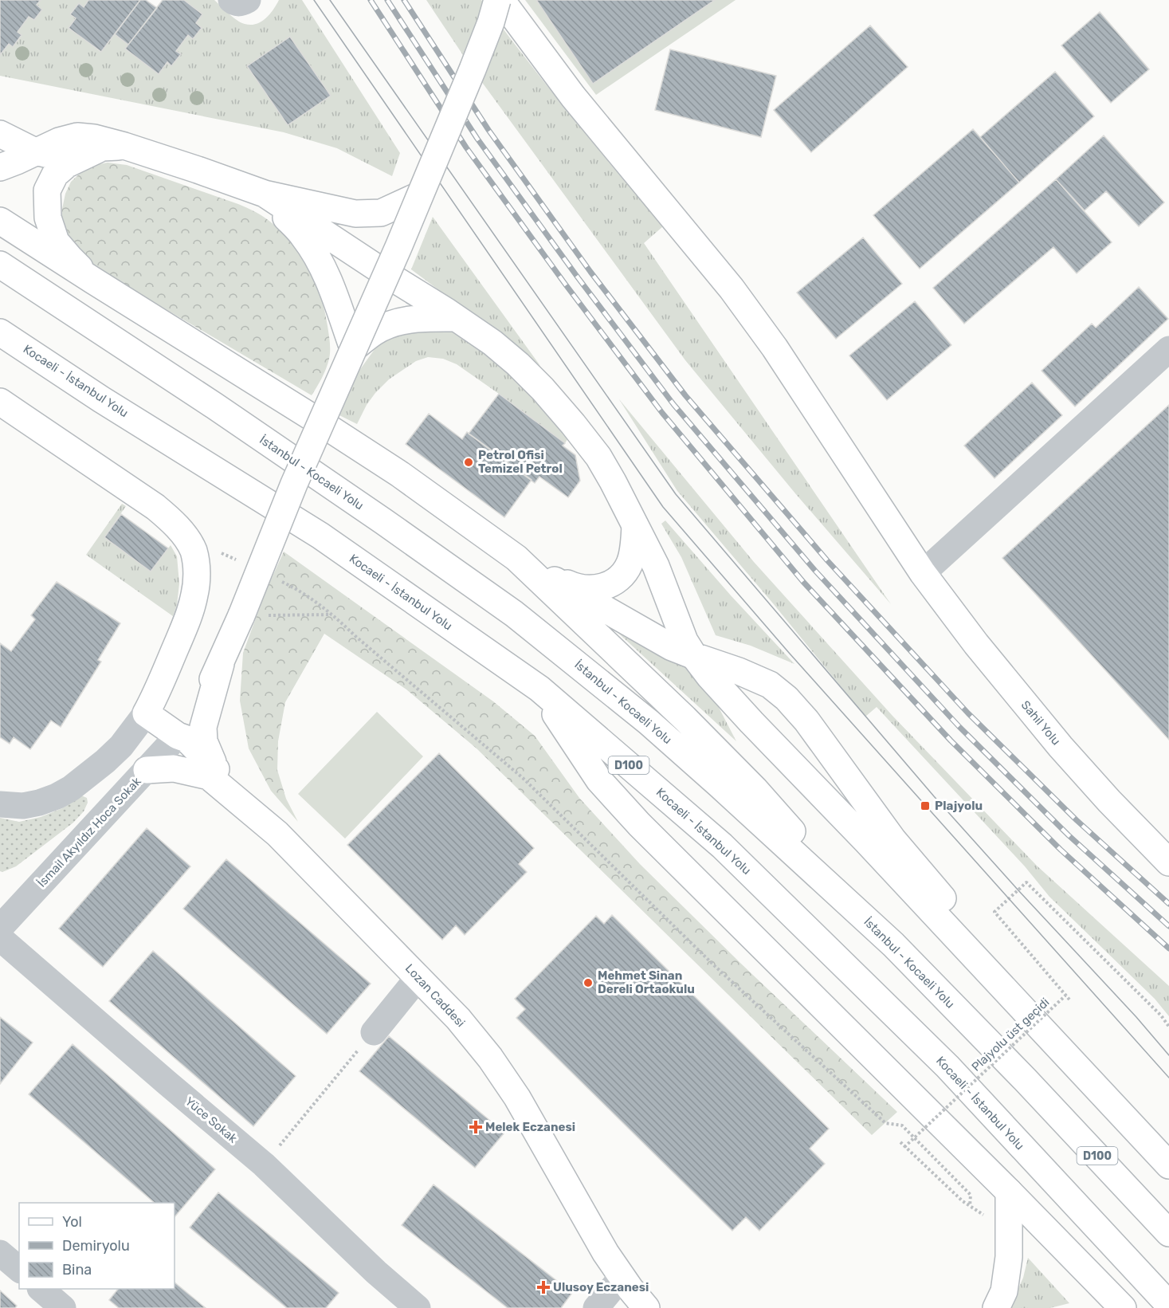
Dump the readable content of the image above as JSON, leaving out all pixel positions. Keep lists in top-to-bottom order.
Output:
{
  "streets": {
    "main road": [
      "Kocaeli - İstanbul Yolu",
      "İstanbul - Kocaeli Yolu",
      "Sahil Yolu",
      "D100",
      "Lozan Caddesi"
    ],
    "street": ["İsmail Akyıldız Hoca Sokak", "Yüce Sokak"],
    "path": ["Plajyolu üst geçidi"]
  },
  "crossings": [
    ["İsmail Akyıldız Hoca Sokak", "Lozan Caddesi"]
  ],
  "places": {
    "other": ["Petrol Ofisi Temizel Petrol", "Mehmet Sinan Dereli Ortaokulu"],
    "transit": ["Plajyolu"],
    "health": ["Melek Eczanesi", "Ulusoy Eczanesi"]
  },
  "legend": ["Yol", "Demiryolu", "Bina"]
}
